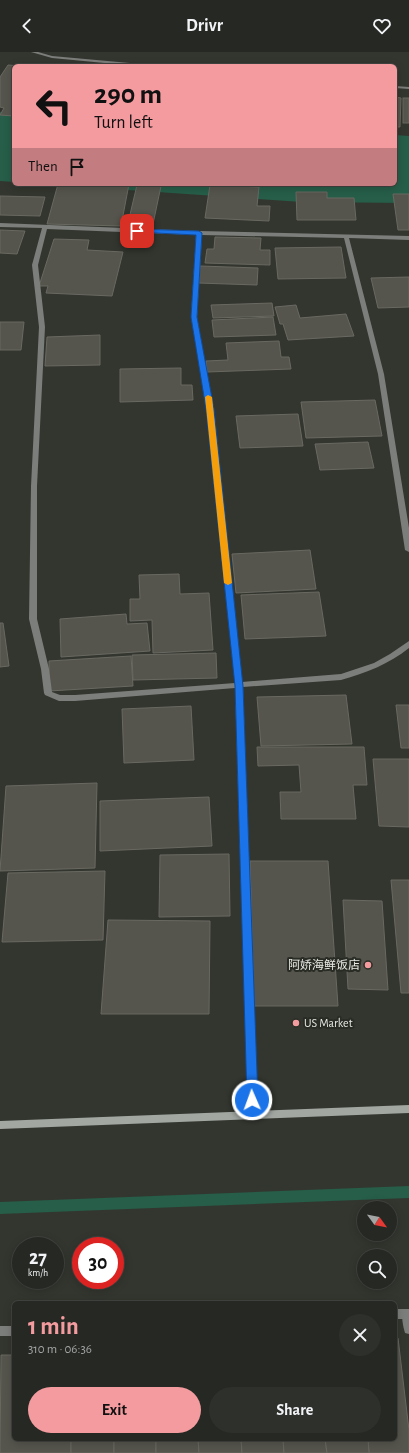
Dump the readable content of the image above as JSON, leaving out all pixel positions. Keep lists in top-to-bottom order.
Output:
{
  "places": ["阿娇海鲜饭店", "US Market"],
  "north": "bottom right",
  "page": {
    "header": "Drivr",
    "turn": ["290 m", "Turn left"],
    "then": "Then",
    "speed": "27 km/h",
    "limit": "30",
    "heading": ["1 min", "310 m · 06:36"],
    "buttons": ["Exit", "Share"]
  }
}
